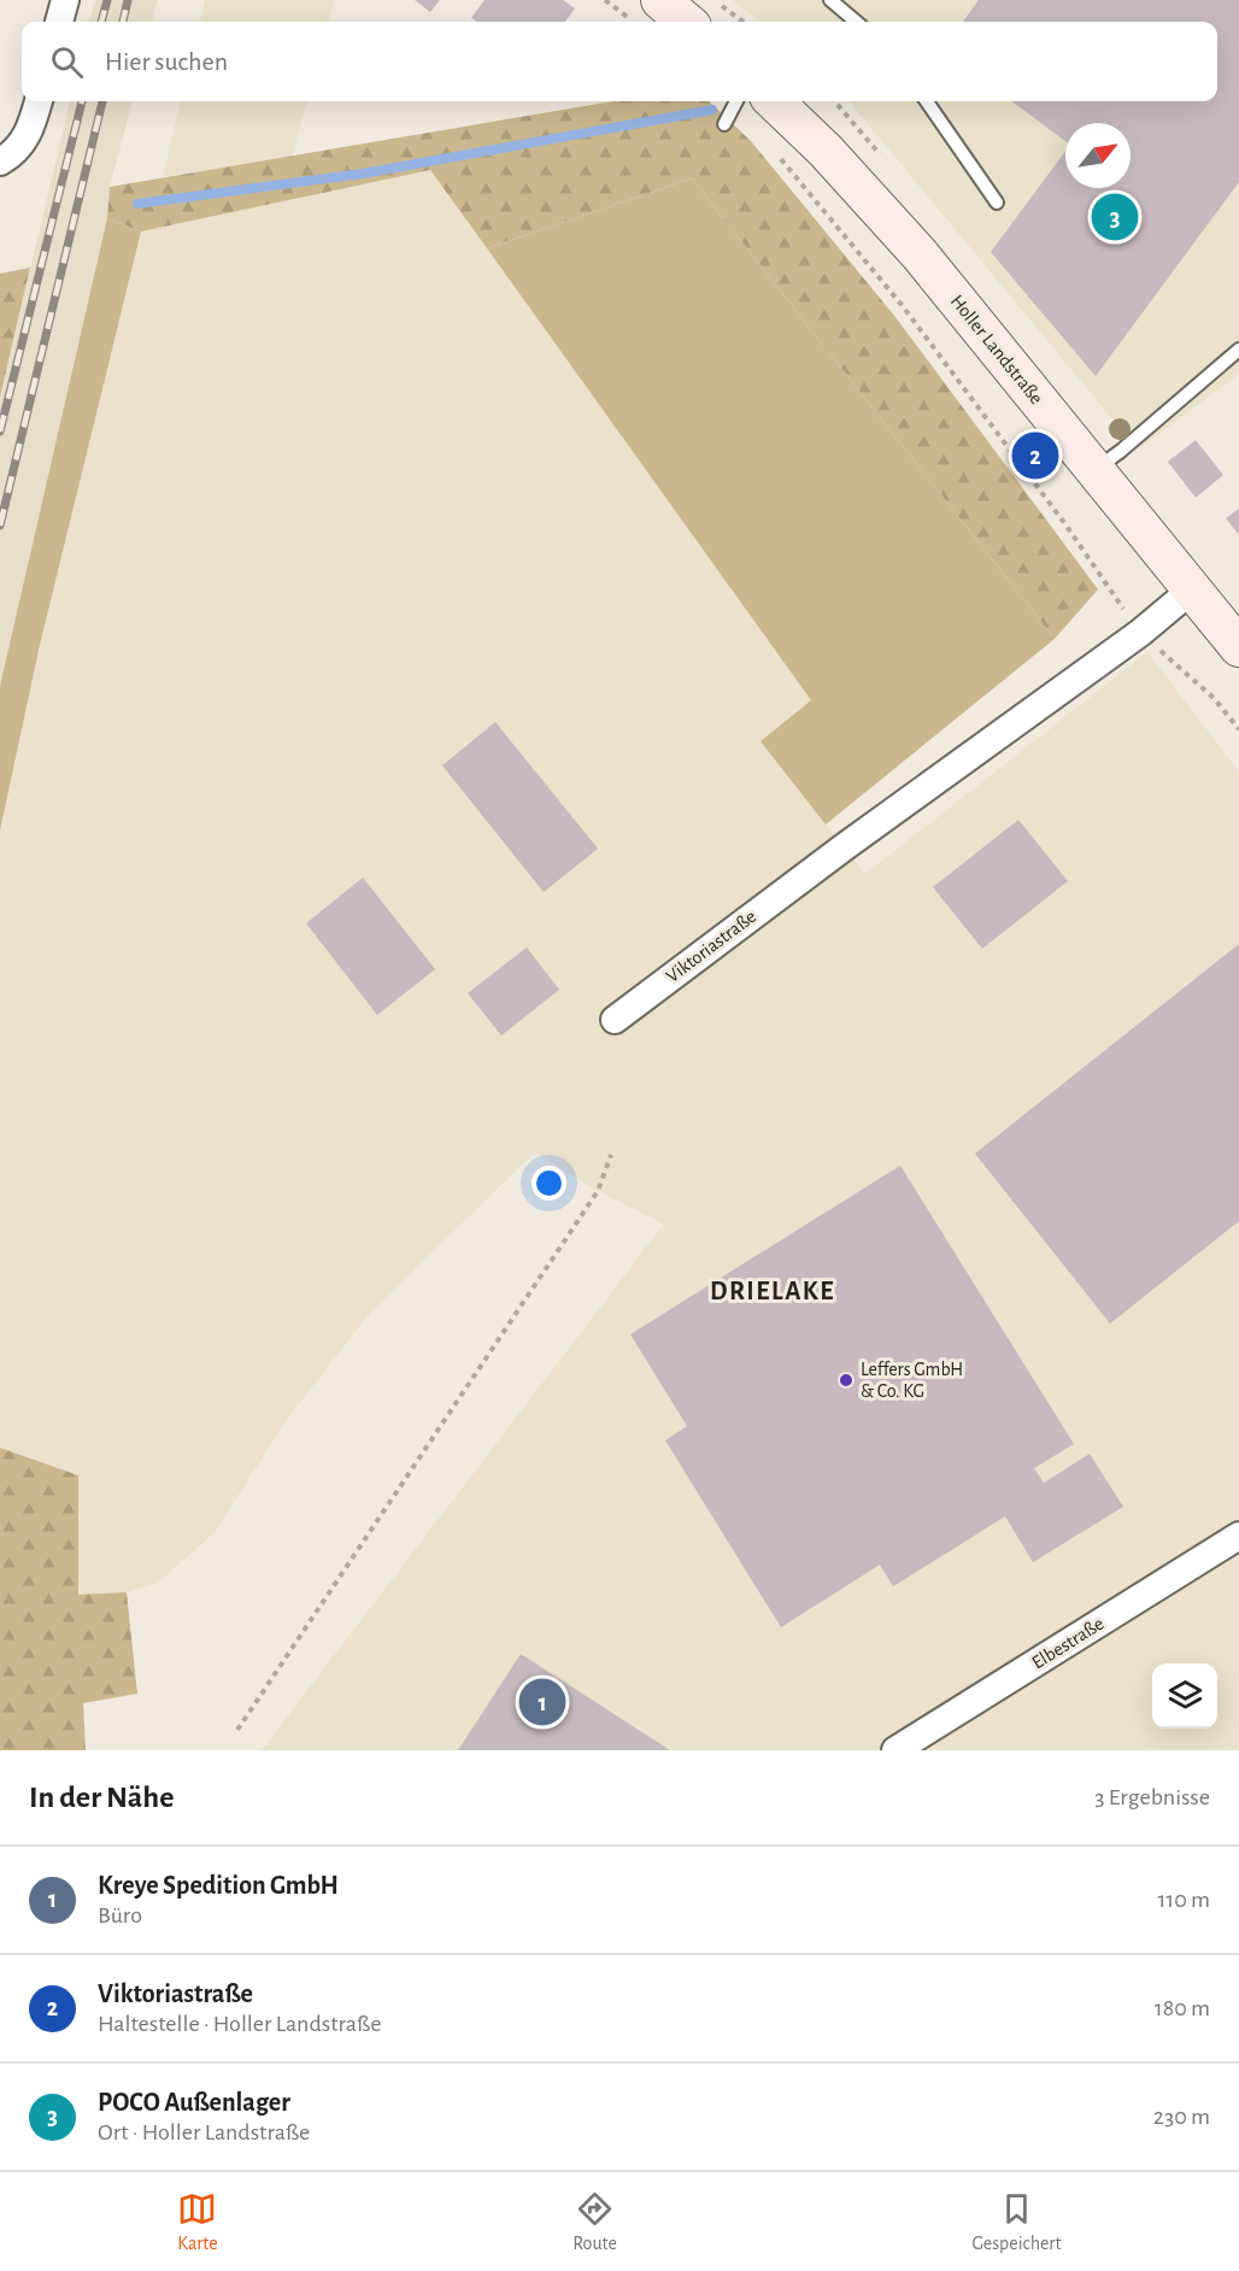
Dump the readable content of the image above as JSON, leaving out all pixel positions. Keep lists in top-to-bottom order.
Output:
{
  "streets": {
    "main road": ["Holler Landstraße"],
    "street": ["Viktoriastraße", "Elbestraße"]
  },
  "crossings": [
    ["Holler Landstraße", "Viktoriastraße"]
  ],
  "districts": ["DRIELAKE"],
  "places": ["Leffers GmbH & Co. KG"],
  "north": "top right",
  "page": {
    "search": "Hier suchen",
    "pins": ["3", "2", "1"],
    "heading": ["In der Nähe", "3 Ergebnisse"],
    "list": [
      {
        "mark": "1",
        "name": "Kreye Spedition GmbH",
        "note": "Büro",
        "value": "110 m"
      },
      {
        "mark": "2",
        "name": "Viktoriastraße",
        "note": "Haltestelle · Holler Landstraße",
        "value": "180 m"
      },
      {
        "mark": "3",
        "name": "POCO Außenlager",
        "note": "Ort · Holler Landstraße",
        "value": "230 m"
      }
    ],
    "nav": ["Karte", "Route", "Gespeichert"]
  }
}
